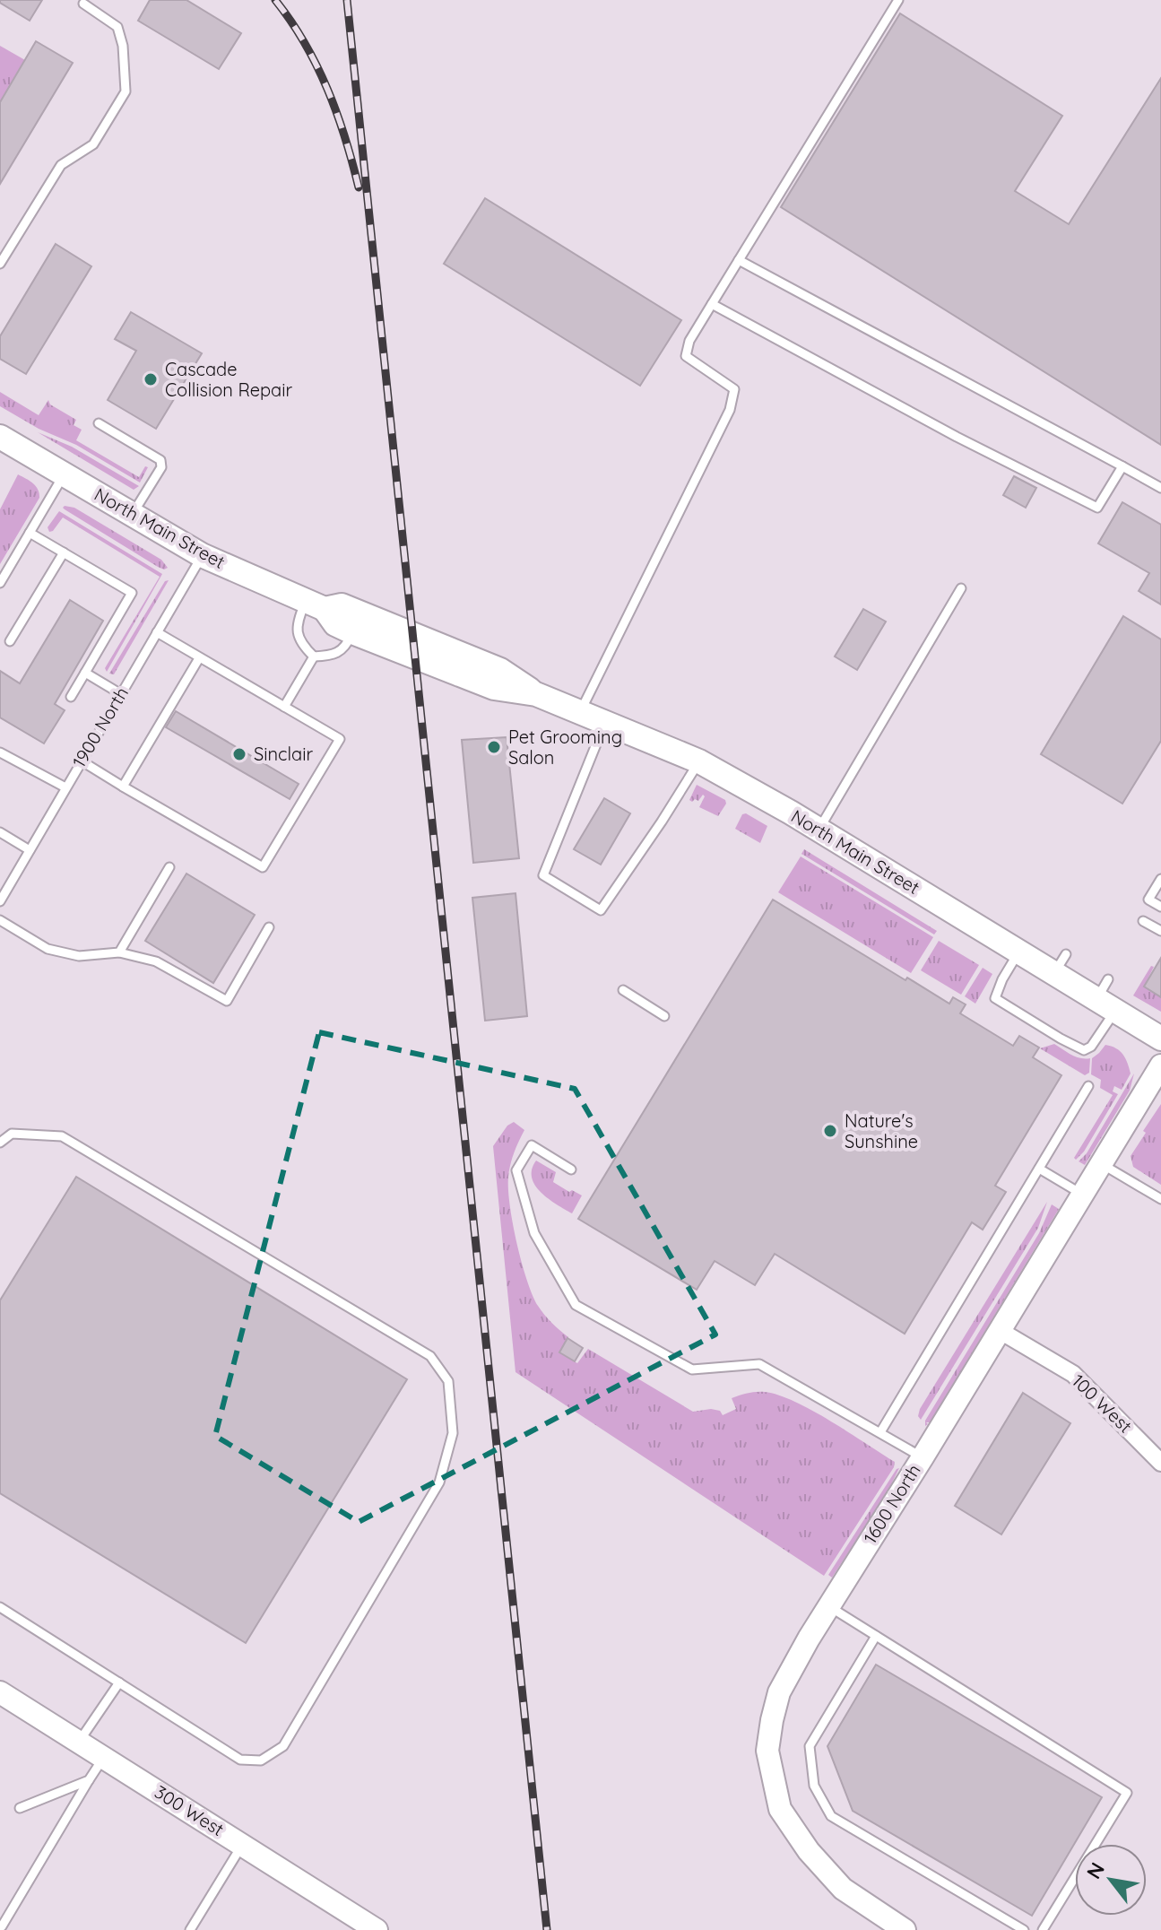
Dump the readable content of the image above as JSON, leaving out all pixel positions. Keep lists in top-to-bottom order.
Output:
{
  "streets": {
    "main road": ["North Main Street"],
    "street": ["100 West", "1600 North", "300 West"],
    "lane": ["1900 North"]
  },
  "crossings": [
    ["North Main Street", "1900 North"],
    ["100 West", "1600 North"]
  ],
  "places": [
    "Cascade Collision Repair",
    "Pet Grooming Salon",
    "Sinclair",
    "Nature's Sunshine"
  ],
  "north": "top left"
}
